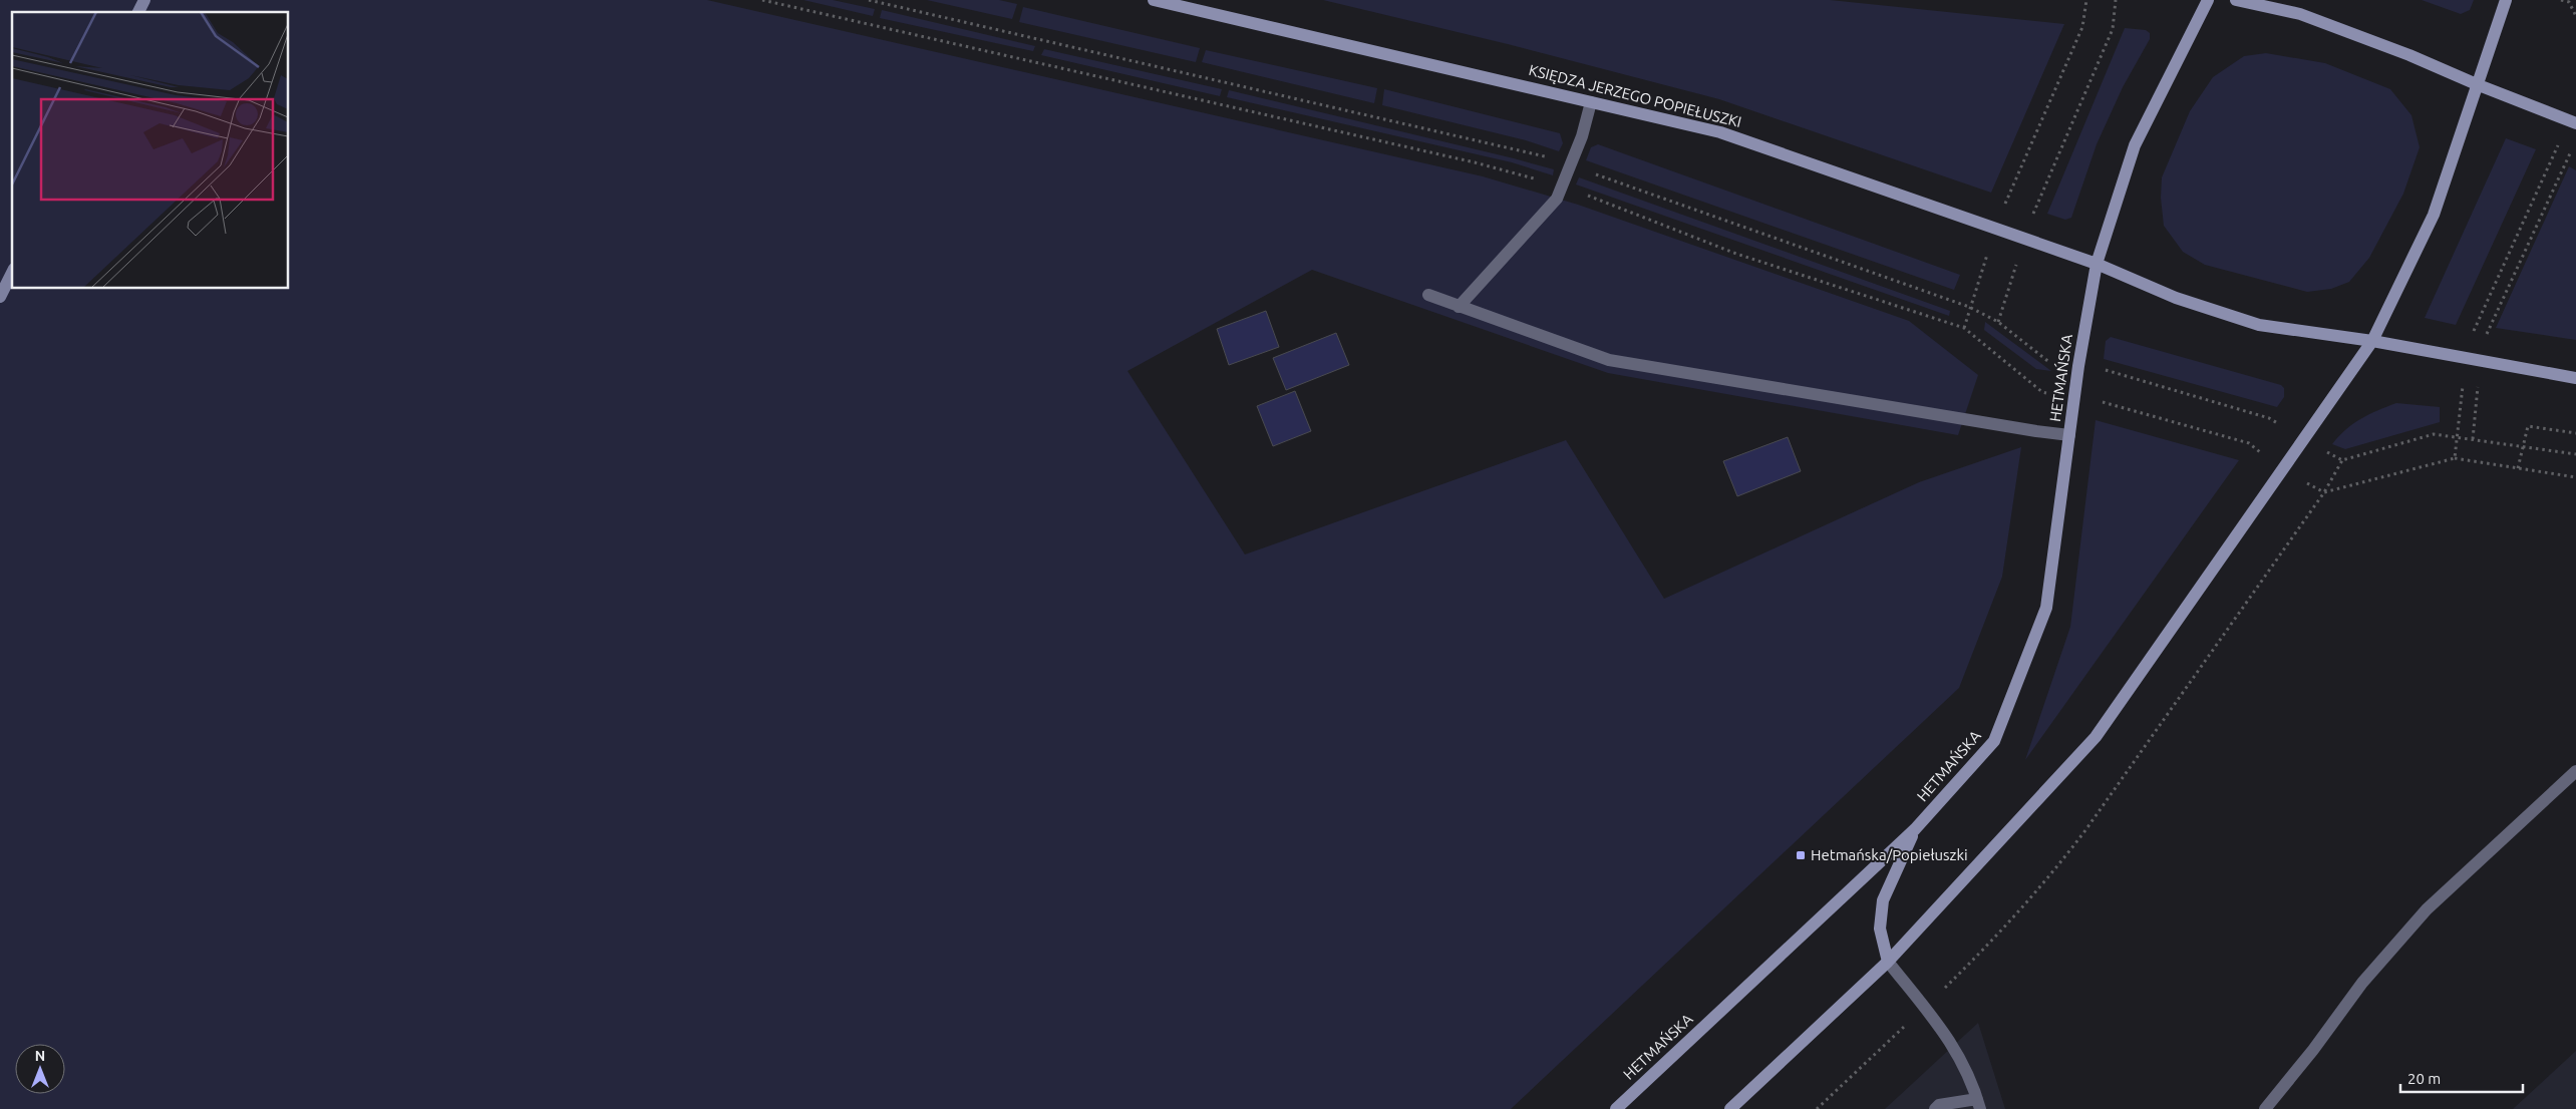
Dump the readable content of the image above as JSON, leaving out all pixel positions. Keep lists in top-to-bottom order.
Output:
{
  "streets": {
    "main road": ["KSIĘDZA JERZEGO POPIEŁUSZKI", "HETMAŃSKA"]
  },
  "crossings": [
    ["KSIĘDZA JERZEGO POPIEŁUSZKI", "HETMAŃSKA"]
  ],
  "places": {
    "transit": ["Hetmańska/Popiełuszki"]
  },
  "scale_bar": "20 m",
  "north": "top"
}
